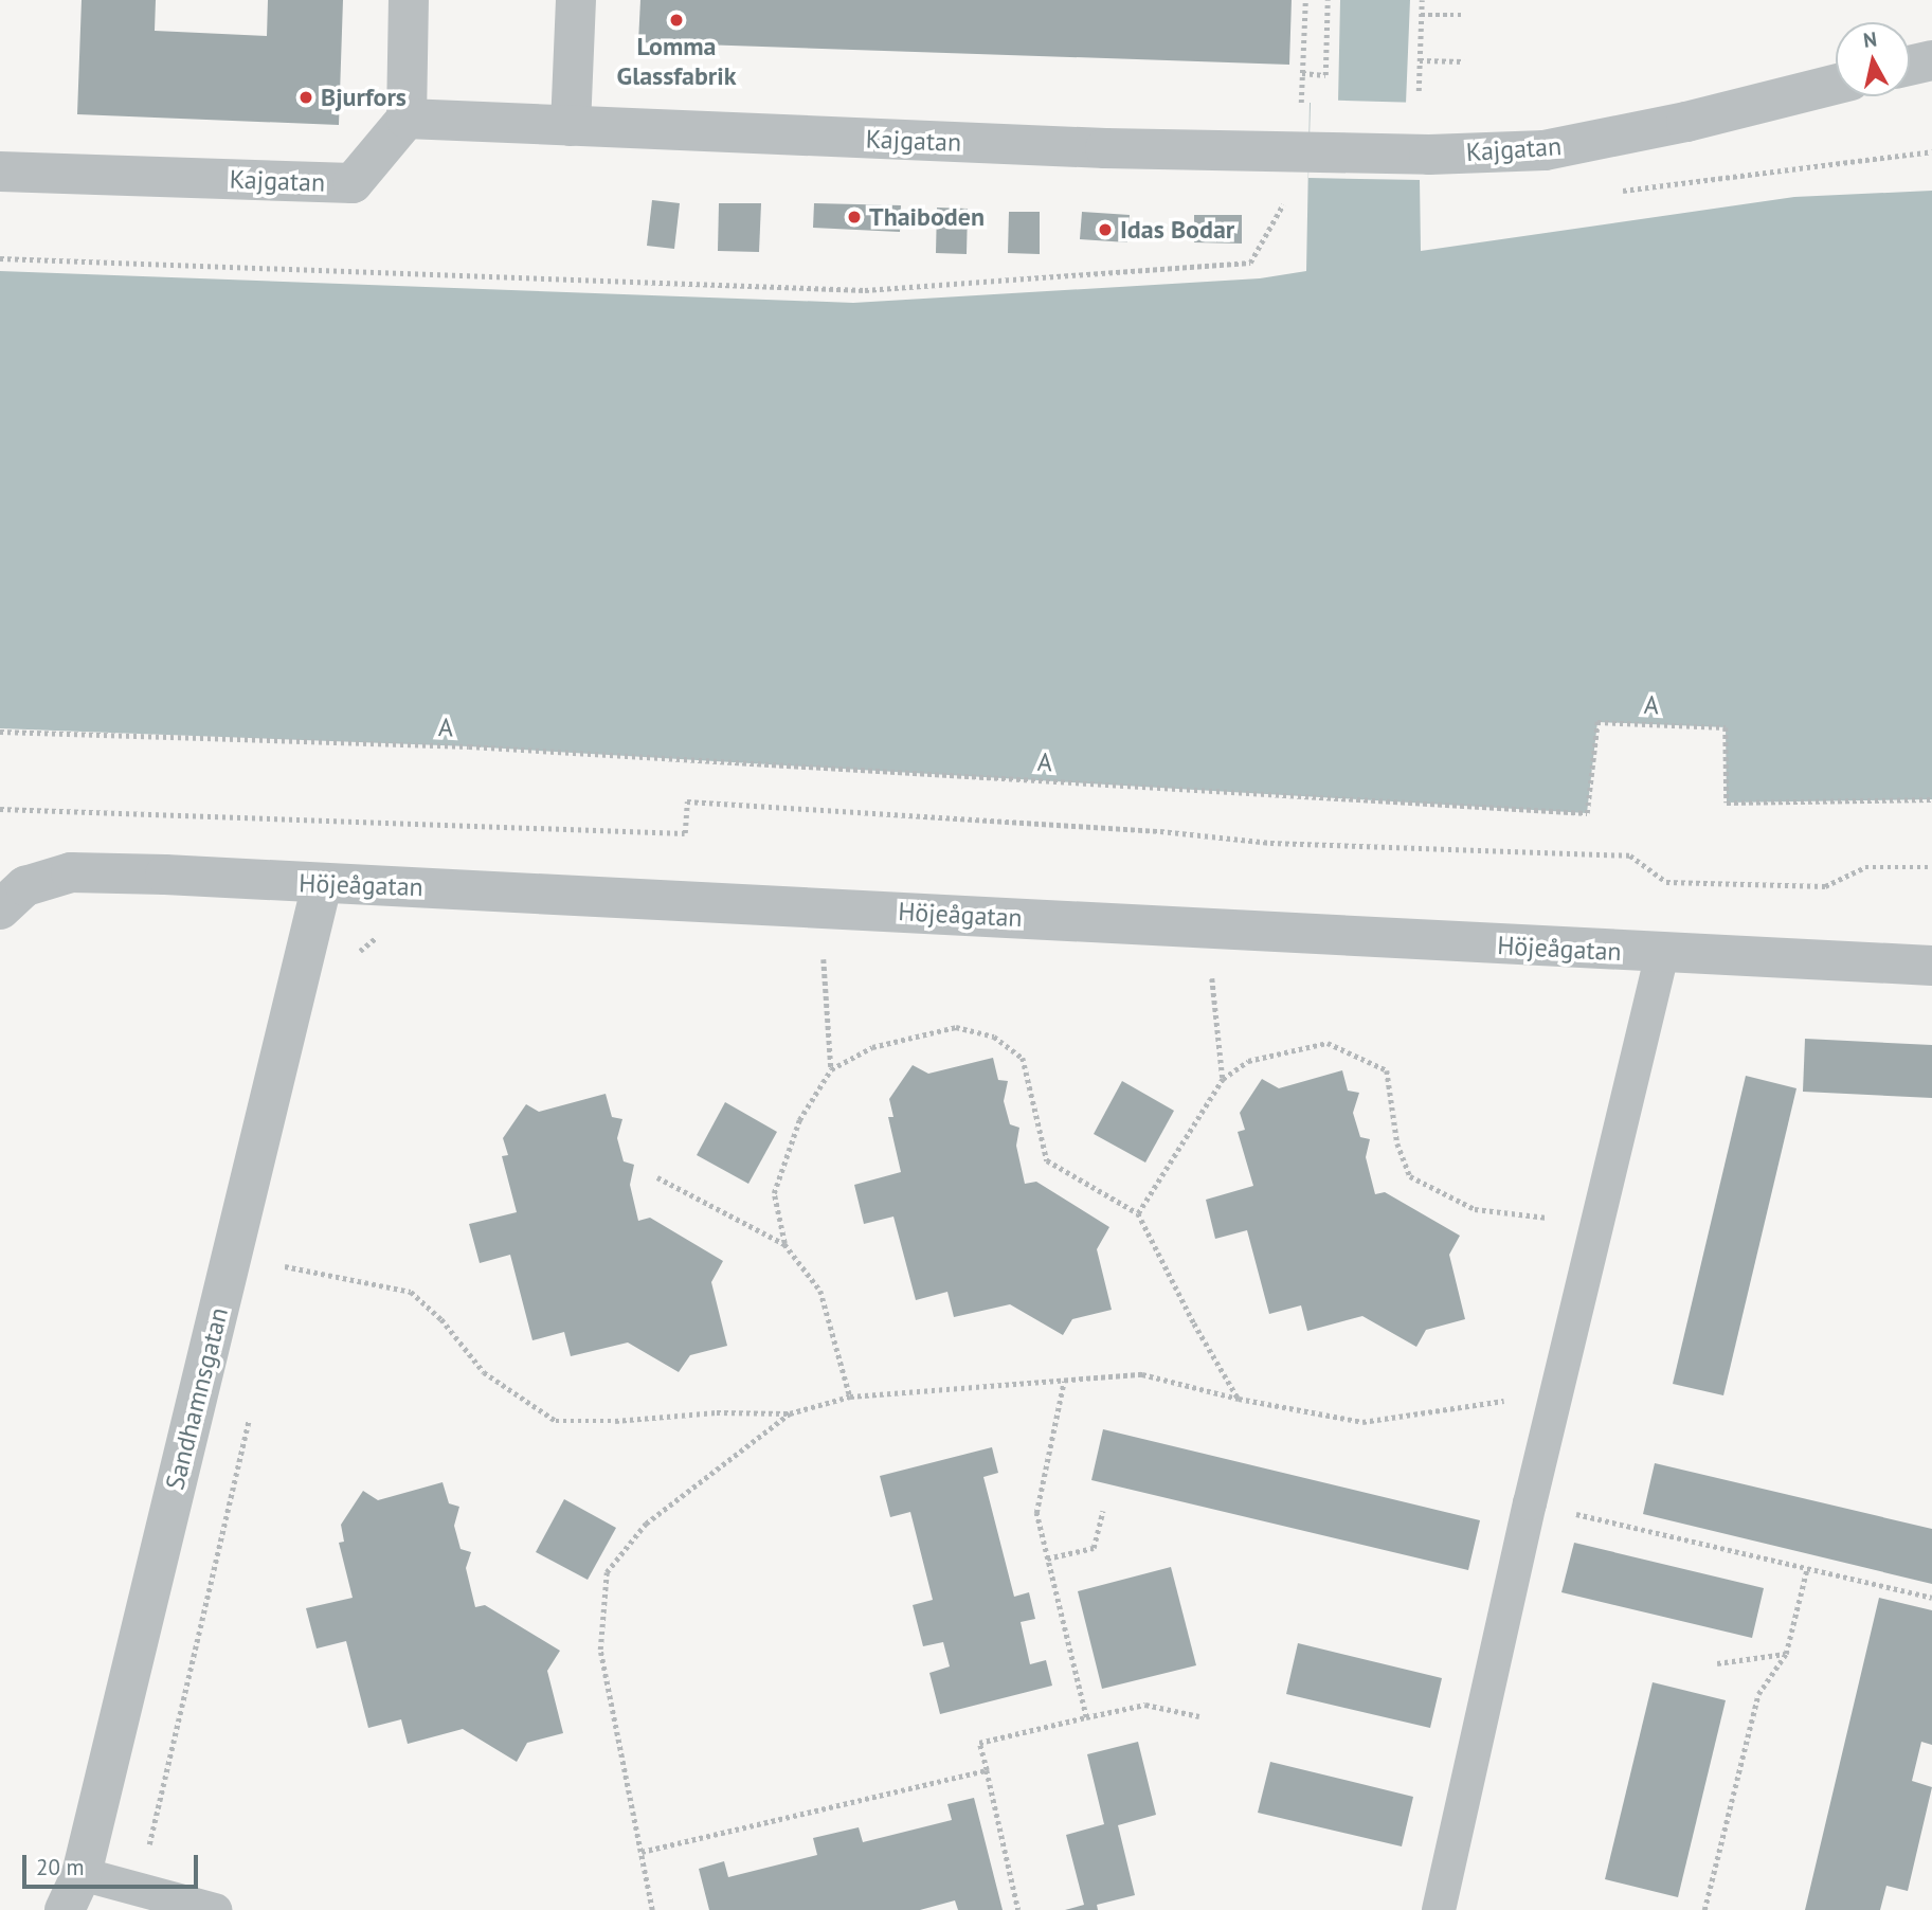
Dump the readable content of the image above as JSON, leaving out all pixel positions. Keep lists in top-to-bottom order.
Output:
{
  "streets": {
    "street": ["Kajgatan", "Höjeågatan", "Sandhamnsgatan"],
    "path": ["A"]
  },
  "crossings": [
    ["Höjeågatan", "Sandhamnsgatan"]
  ],
  "places": [
    "Lomma Glassfabrik",
    "Bjurfors",
    "Thaiboden",
    "Idas Bodar"
  ],
  "scale_bar": "20 m",
  "north": "top"
}
